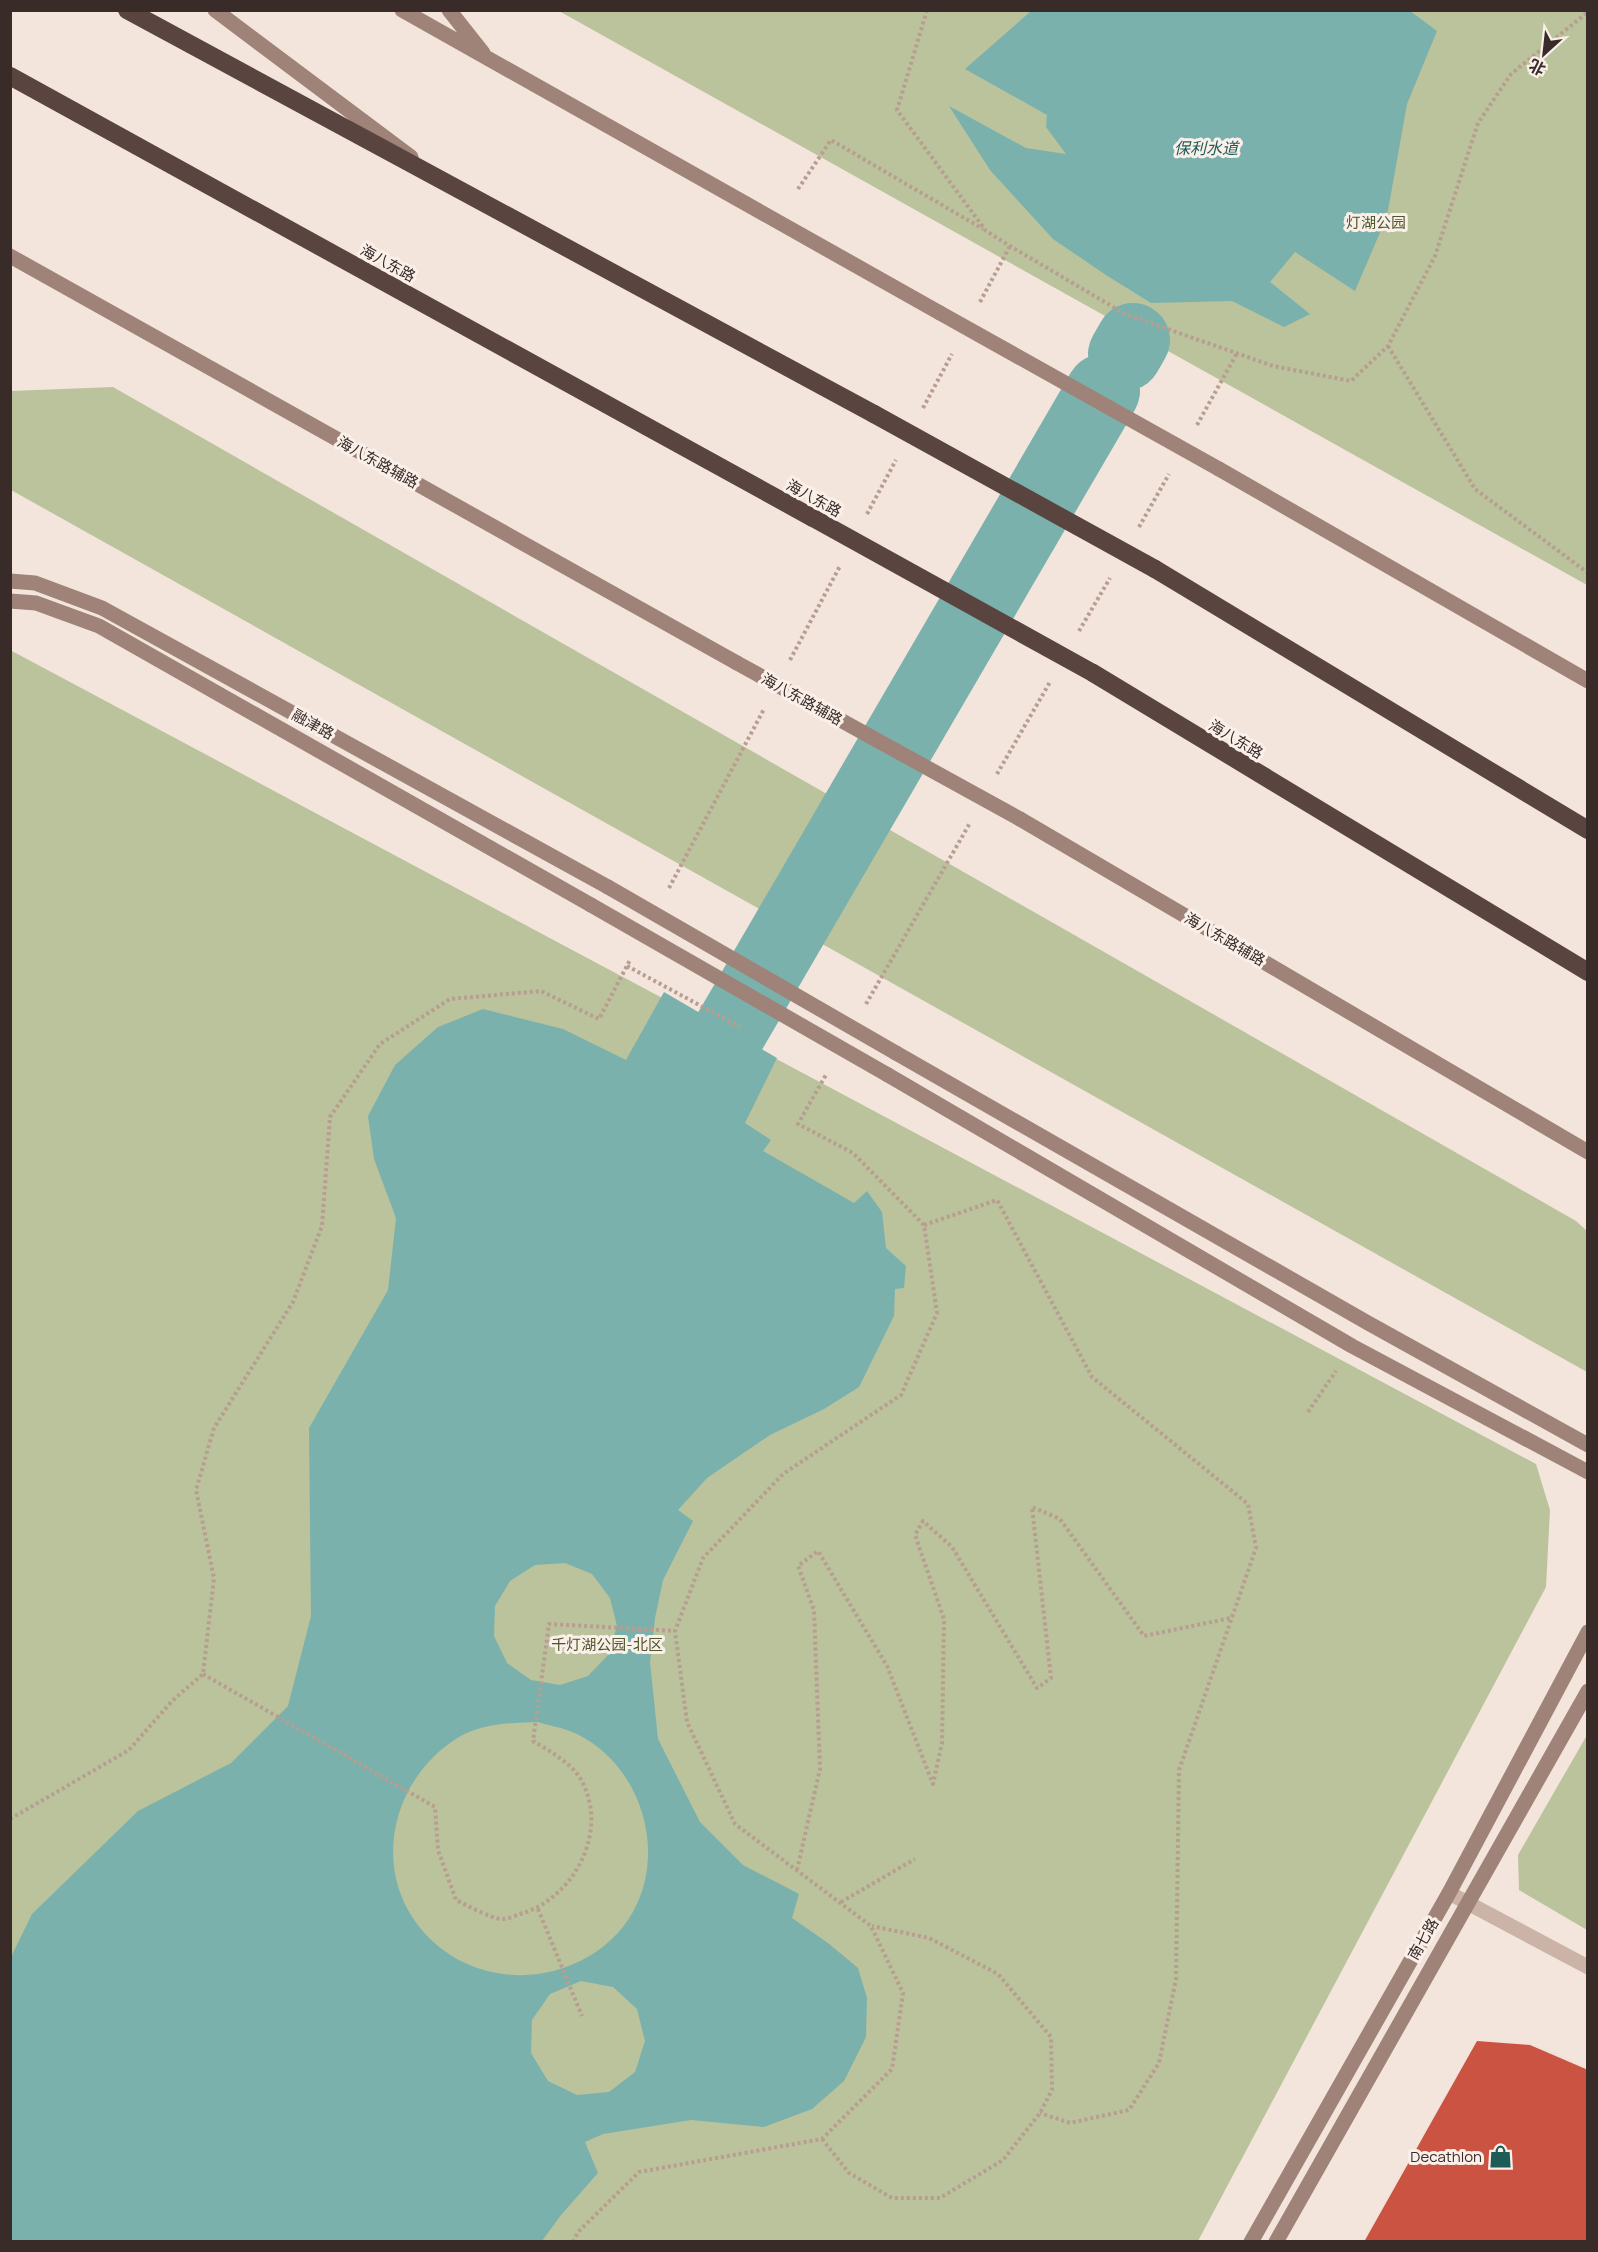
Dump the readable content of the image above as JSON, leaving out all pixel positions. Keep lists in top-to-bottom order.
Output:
{
  "streets": {
    "highway": ["海八东路"],
    "street": ["海八东路辅路", "融津路", "南七路"]
  },
  "water": ["保利水道"],
  "parks": ["灯湖公园", "千灯湖公园-北区"],
  "places": {
    "shop": ["Decathlon"]
  },
  "north": "bottom left"
}
